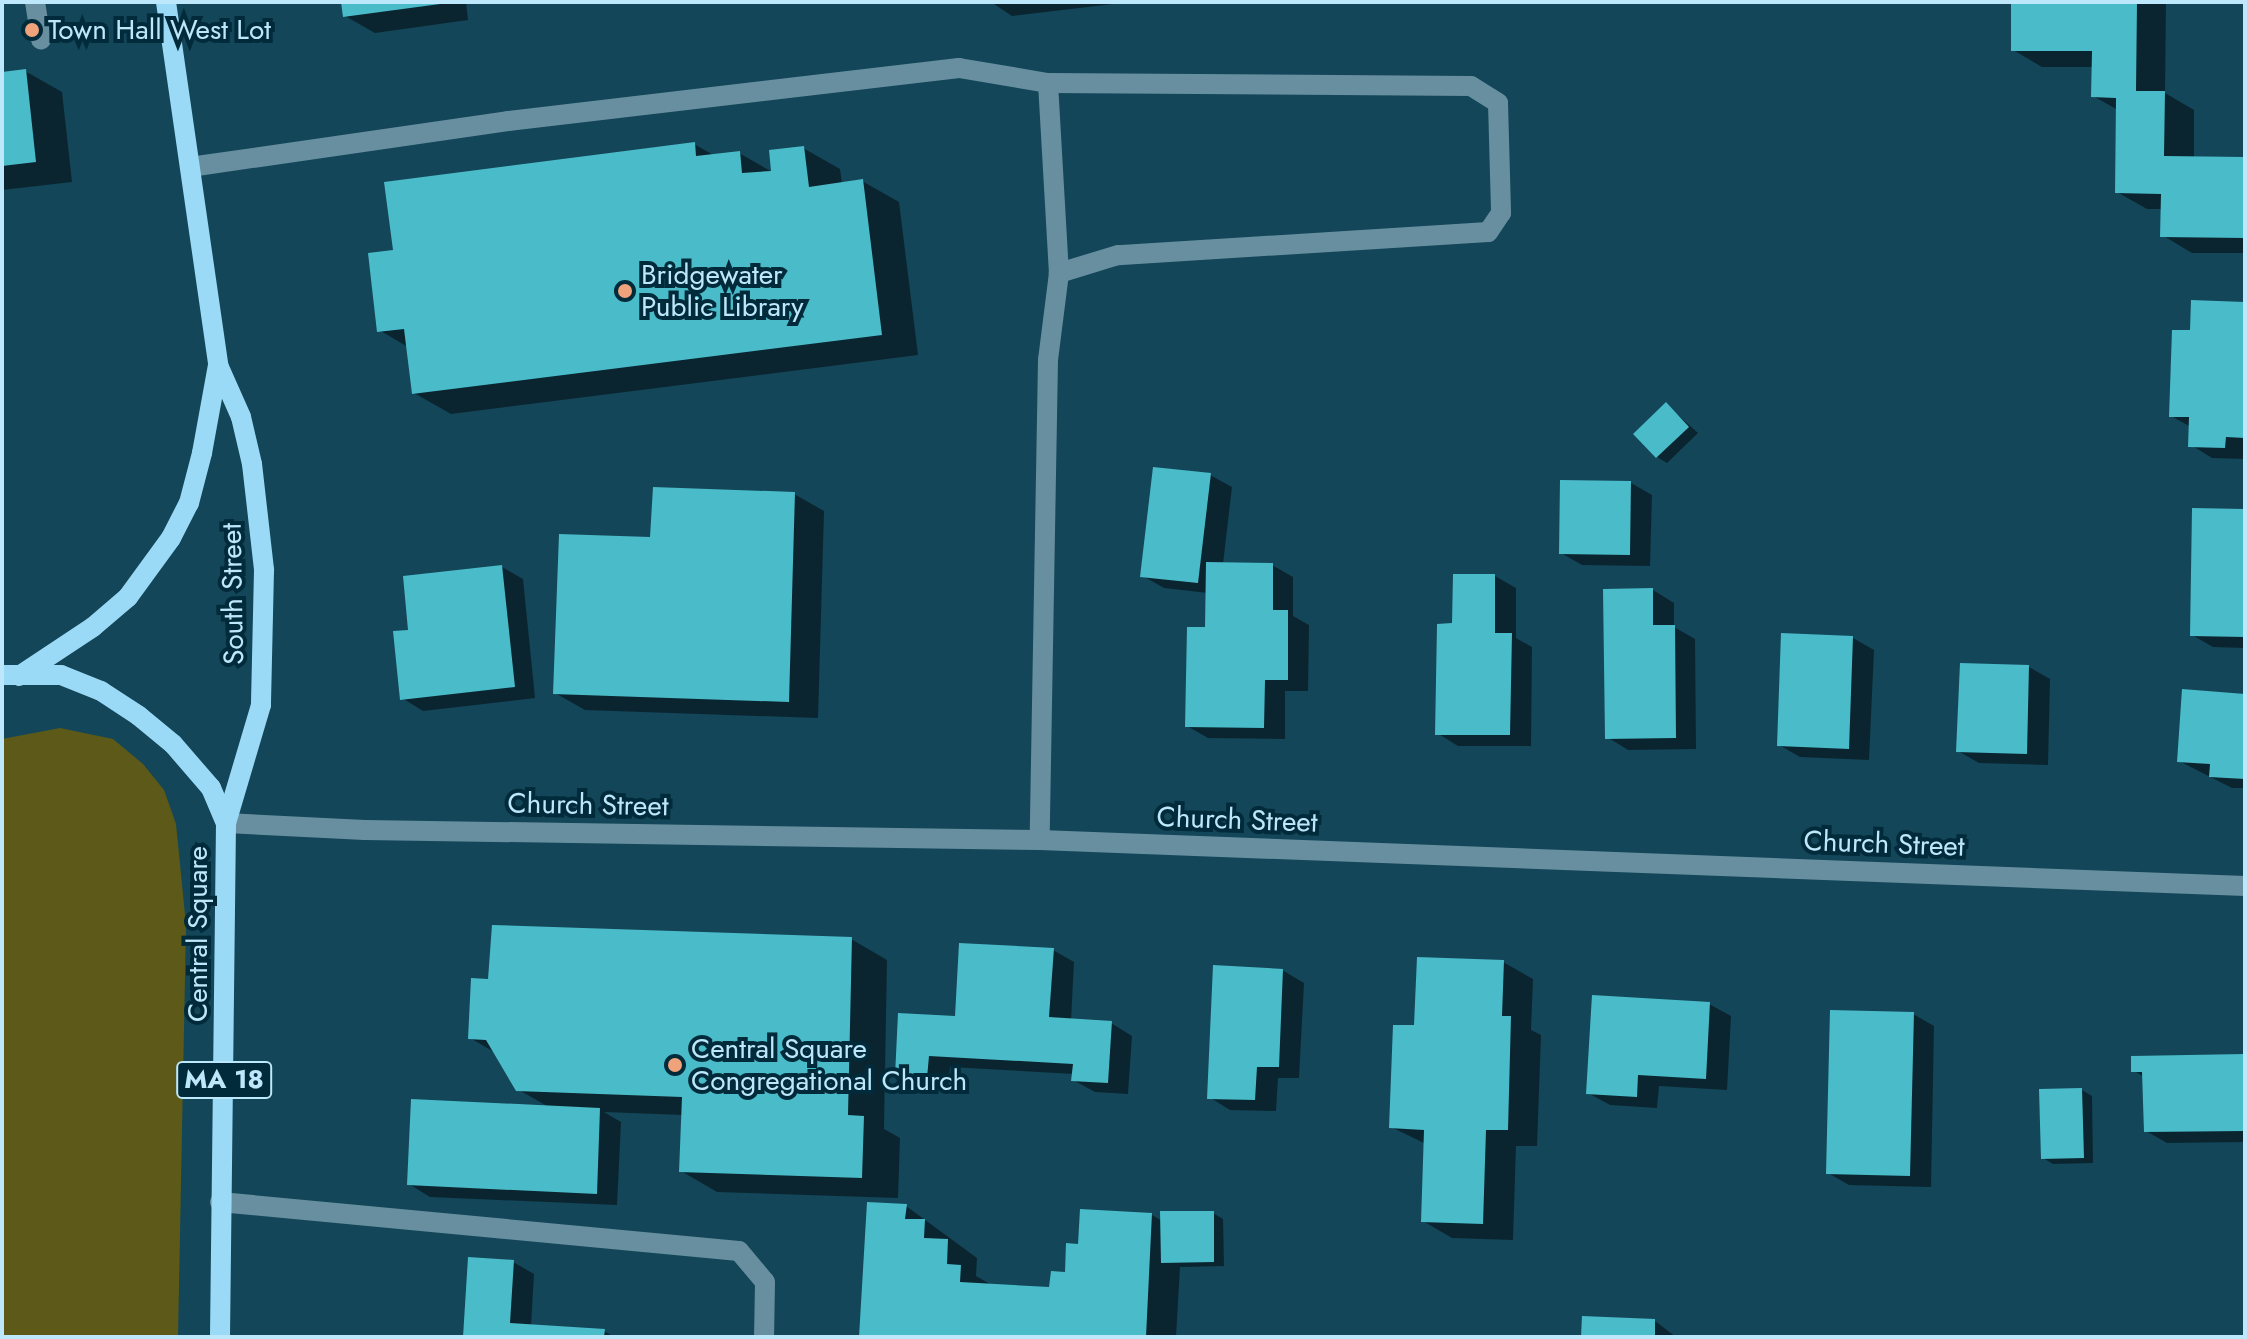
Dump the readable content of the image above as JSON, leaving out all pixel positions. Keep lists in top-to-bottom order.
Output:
{
  "streets": {
    "main road": ["South Street", "Central Square", "MA 18"],
    "street": ["Church Street"]
  },
  "crossings": [
    ["South Street", "Church Street"],
    ["South Street", "Central Square"],
    ["Church Street", "Central Square"]
  ],
  "places": ["Town Hall West Lot", "Bridgewater Public Library", "Central Square Congregational Church"]
}
